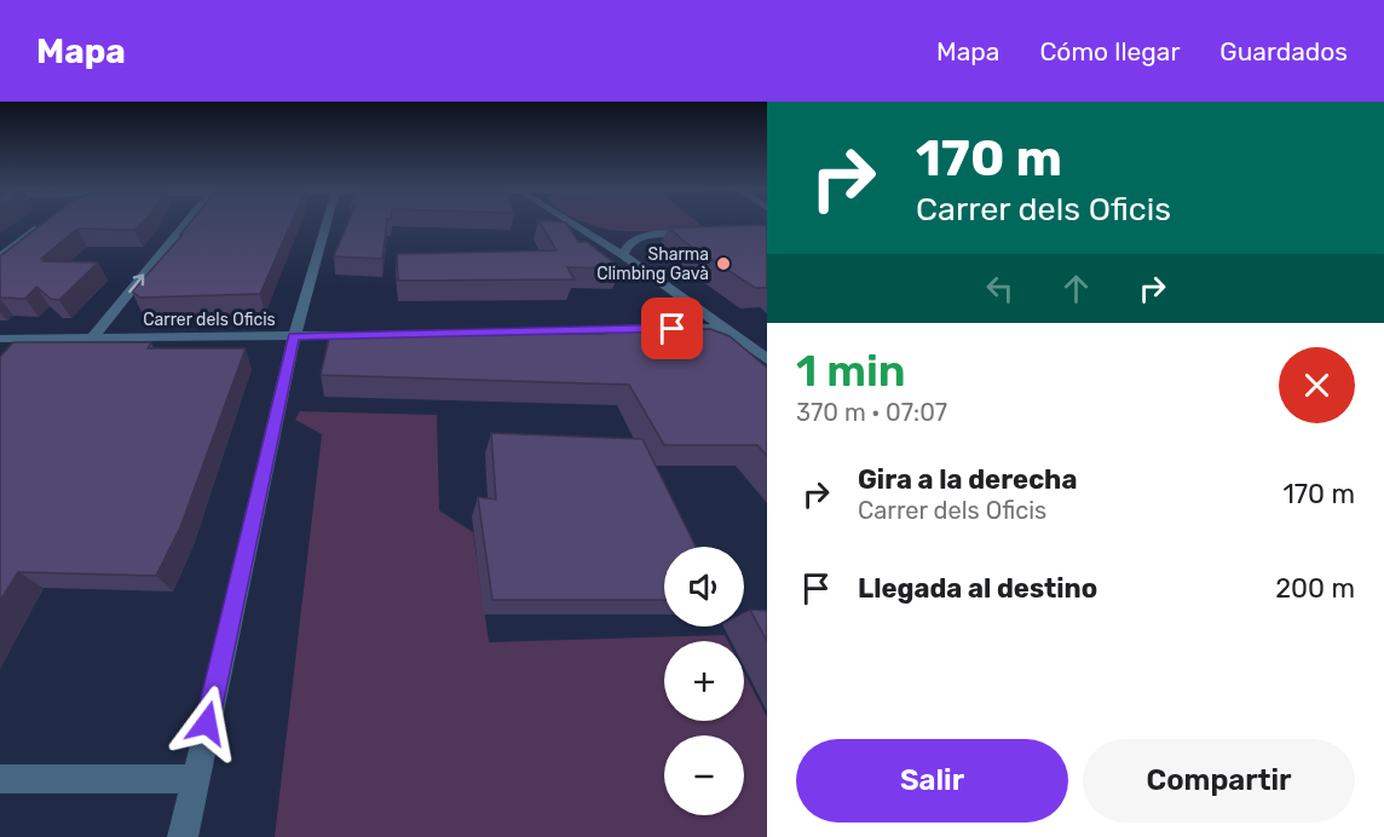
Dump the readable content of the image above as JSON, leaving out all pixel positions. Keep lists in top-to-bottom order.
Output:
{
  "streets": {
    "street": ["Carrer dels Oficis"]
  },
  "places": ["Sharma Climbing Gavà"],
  "page": {
    "header": "Mapa",
    "nav": ["Mapa", "Cómo llegar", "Guardados"],
    "turn": ["170 m", "Carrer dels Oficis"],
    "heading": ["1 min", "370 m · 07:07"],
    "list": [
      {
        "name": "Gira a la derecha",
        "note": "Carrer dels Oficis",
        "value": "170 m"
      },
      {
        "name": "Llegada al destino",
        "value": "200 m"
      }
    ],
    "map_buttons": ["+", "−"],
    "buttons": ["Salir", "Compartir"]
  }
}
